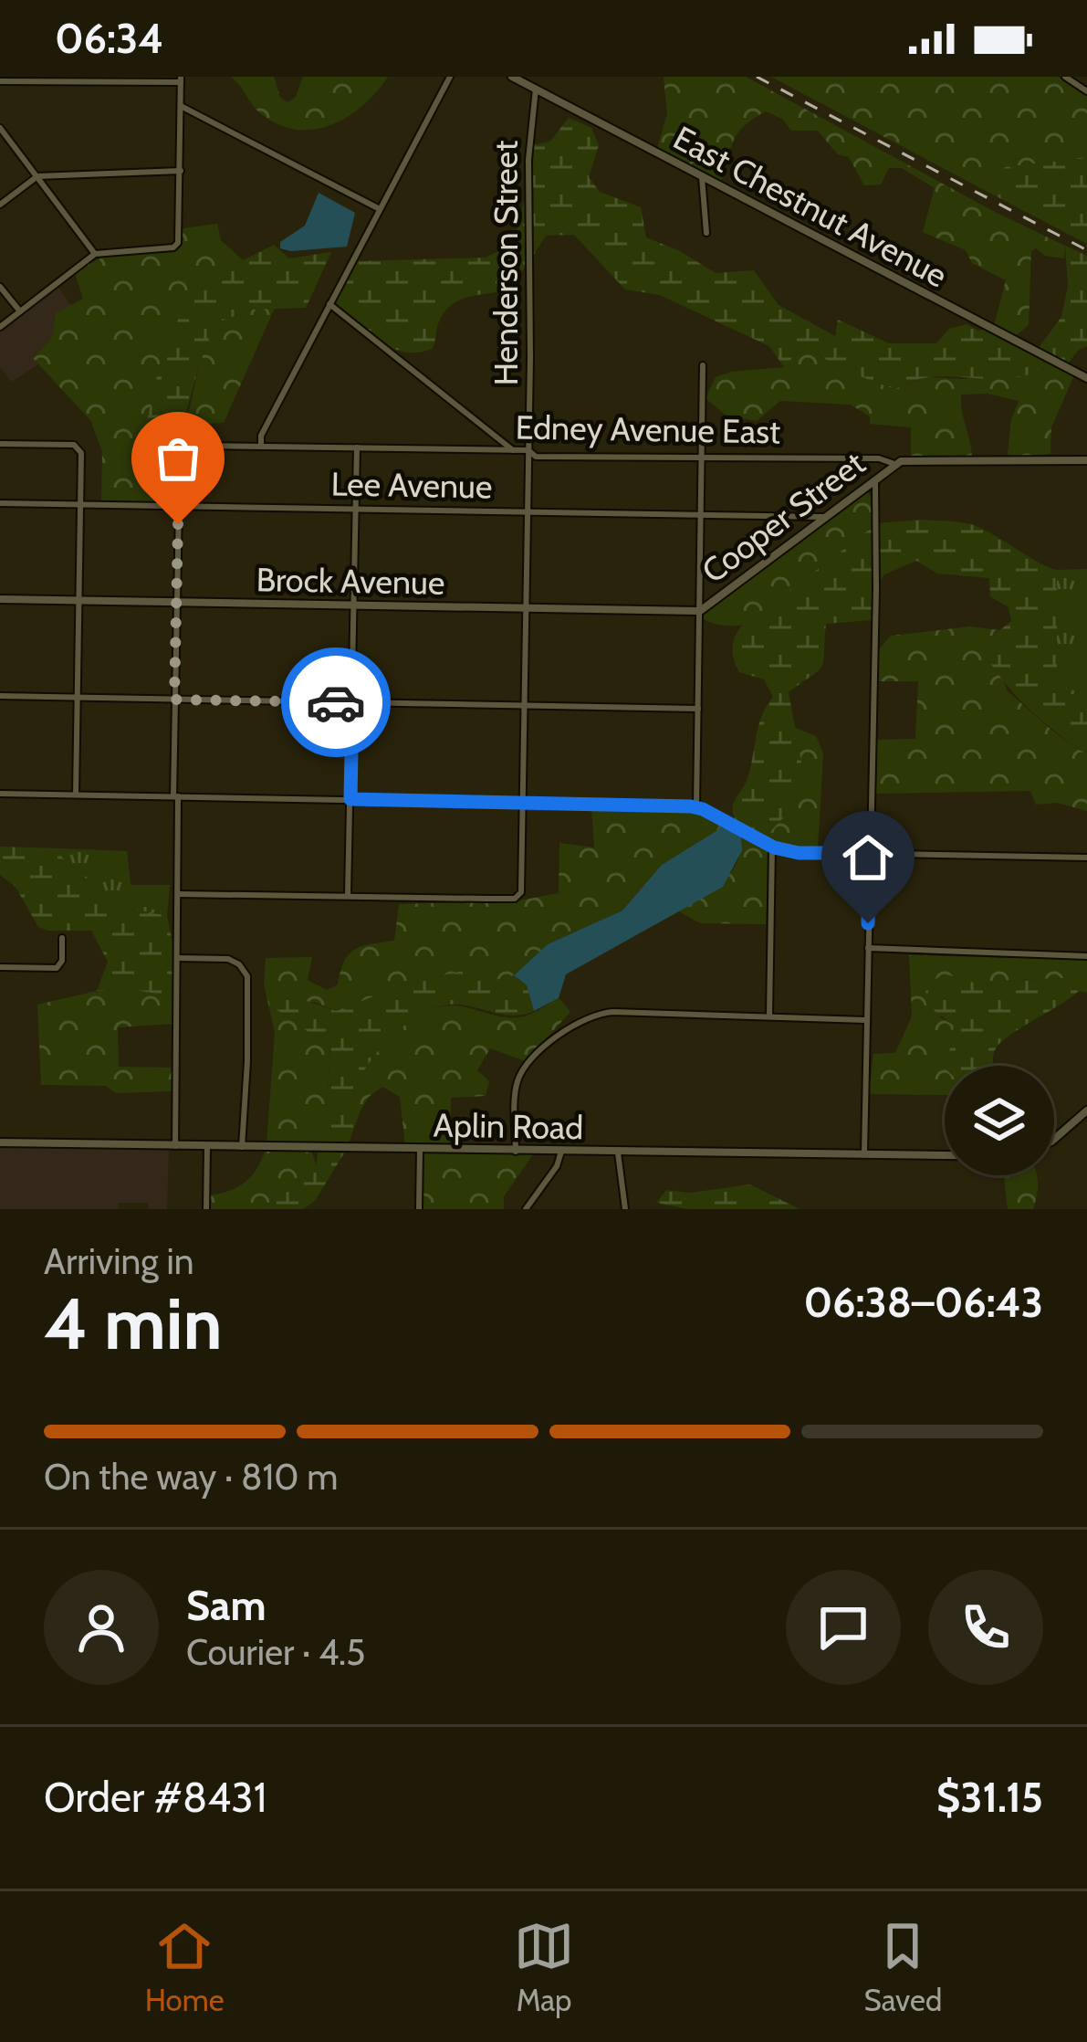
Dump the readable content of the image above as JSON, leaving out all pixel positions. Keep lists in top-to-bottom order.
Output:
{
  "streets": {
    "street": [
      "East Chestnut Avenue",
      "Henderson Street",
      "Edney Avenue East",
      "Lee Avenue",
      "Cooper Street",
      "Brock Avenue",
      "Aplin Road"
    ]
  },
  "crossings": [
    ["East Chestnut Avenue", "Henderson Street"],
    ["Henderson Street", "Edney Avenue East"],
    ["Henderson Street", "Lee Avenue"],
    ["Henderson Street", "Brock Avenue"],
    ["Edney Avenue East", "Cooper Street"],
    ["Lee Avenue", "Cooper Street"],
    ["Cooper Street", "Brock Avenue"]
  ],
  "page": {
    "status": "06:34",
    "heading": ["4 min", "Arriving in", "06:38–06:43"],
    "panel": [
      "Sam",
      "Courier · 4.5",
      "Order #8431",
      "$31.15"
    ],
    "bar": "On the way · 810 m",
    "tabs": ["Home", "Map", "Saved"]
  }
}
